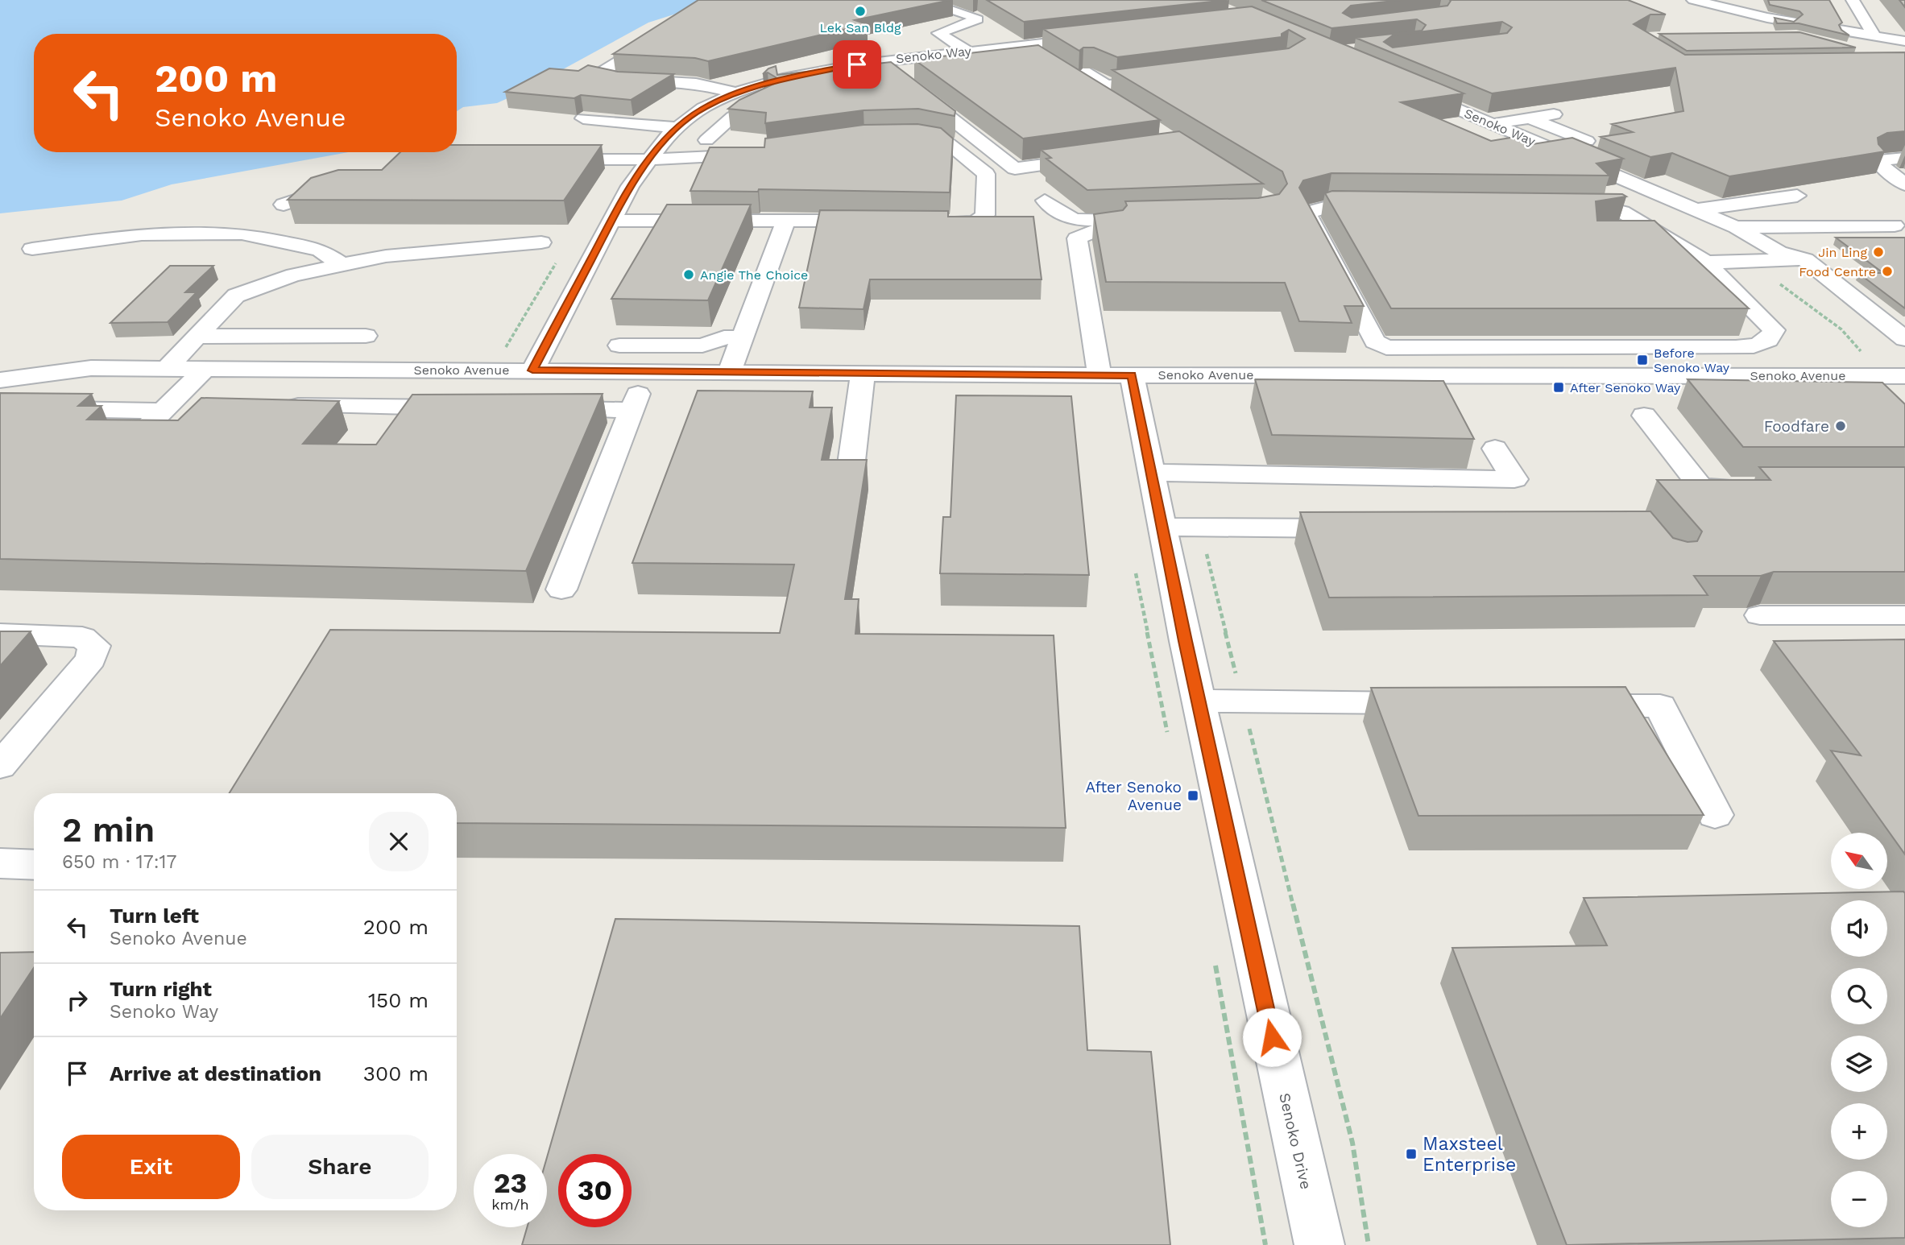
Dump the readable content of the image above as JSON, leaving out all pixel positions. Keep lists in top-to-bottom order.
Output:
{
  "streets": {
    "street": ["Senoko Way", "Senoko Avenue", "Senoko Drive"]
  },
  "crossings": [
    ["Senoko Way", "Senoko Avenue"],
    ["Senoko Avenue", "Senoko Drive"]
  ],
  "places": {
    "other": [
      "Lek San Bldg",
      "Jin Ling",
      "Food Centre",
      "Angie The Choice",
      "Foodfare"
    ],
    "transit": [
      "Before Senoko Way",
      "After Senoko Way",
      "After Senoko Avenue",
      "Maxsteel Enterprise"
    ]
  },
  "north": "top left",
  "page": {
    "turn": ["200 m", "Senoko Avenue"],
    "heading": ["2 min", "650 m · 17:17"],
    "map_buttons": ["+", "−"],
    "list": [
      {
        "name": "Turn left",
        "note": "Senoko Avenue",
        "value": "200 m"
      },
      {
        "name": "Turn right",
        "note": "Senoko Way",
        "value": "150 m"
      },
      {
        "name": "Arrive at destination",
        "value": "300 m"
      }
    ],
    "buttons": ["Exit", "Share"],
    "speed": "23 km/h",
    "limit": "30"
  }
}
